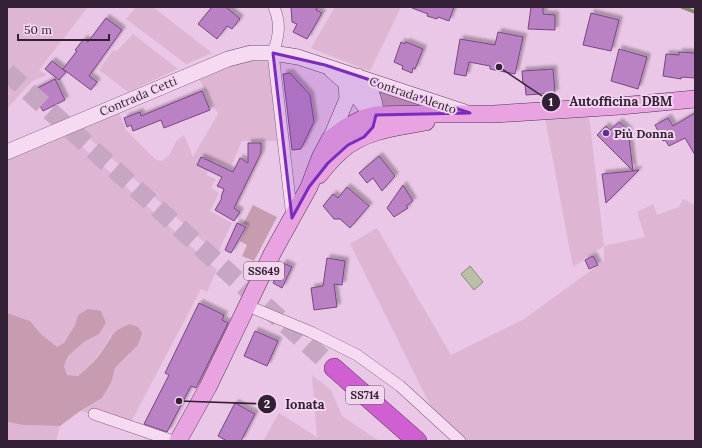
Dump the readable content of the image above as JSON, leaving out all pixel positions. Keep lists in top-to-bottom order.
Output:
{
  "streets": {
    "highway": ["SS714"],
    "main road": ["Contrada Alento", "Contrada Cetti", "SS649"]
  },
  "crossings": [
    ["Contrada Alento", "Contrada Cetti"],
    ["Contrada Alento", "SS649"]
  ],
  "places": ["Autofficina DBM", "Più Donna", "Ionata"],
  "scale_bar": "50 m"
}
